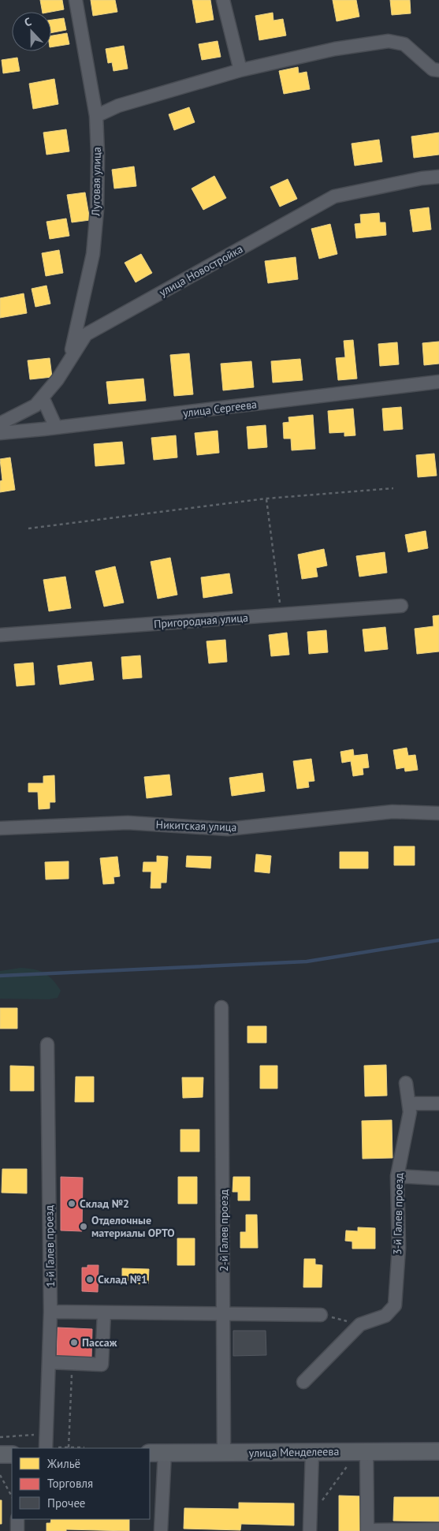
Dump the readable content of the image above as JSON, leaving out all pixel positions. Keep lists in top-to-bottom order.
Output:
{
  "streets": {
    "main road": ["улица Менделеева"],
    "street": [
      "Луговая улица",
      "улица Новостройка",
      "улица Сергеева",
      "Пригородная улица",
      "Никитская улица",
      "3-й Галев проезд",
      "2-й Галев проезд",
      "1-й Галев проезд"
    ]
  },
  "crossings": [
    ["Луговая улица", "улица Новостройка"],
    ["2-й Галев проезд", "улица Менделеева"]
  ],
  "places": [
    "Склад №2",
    "Отделочные материалы ОРТО",
    "Склад №1",
    "Пассаж"
  ],
  "legend": ["Жильё", "Торговля", "Прочее"],
  "north": "top"
}
